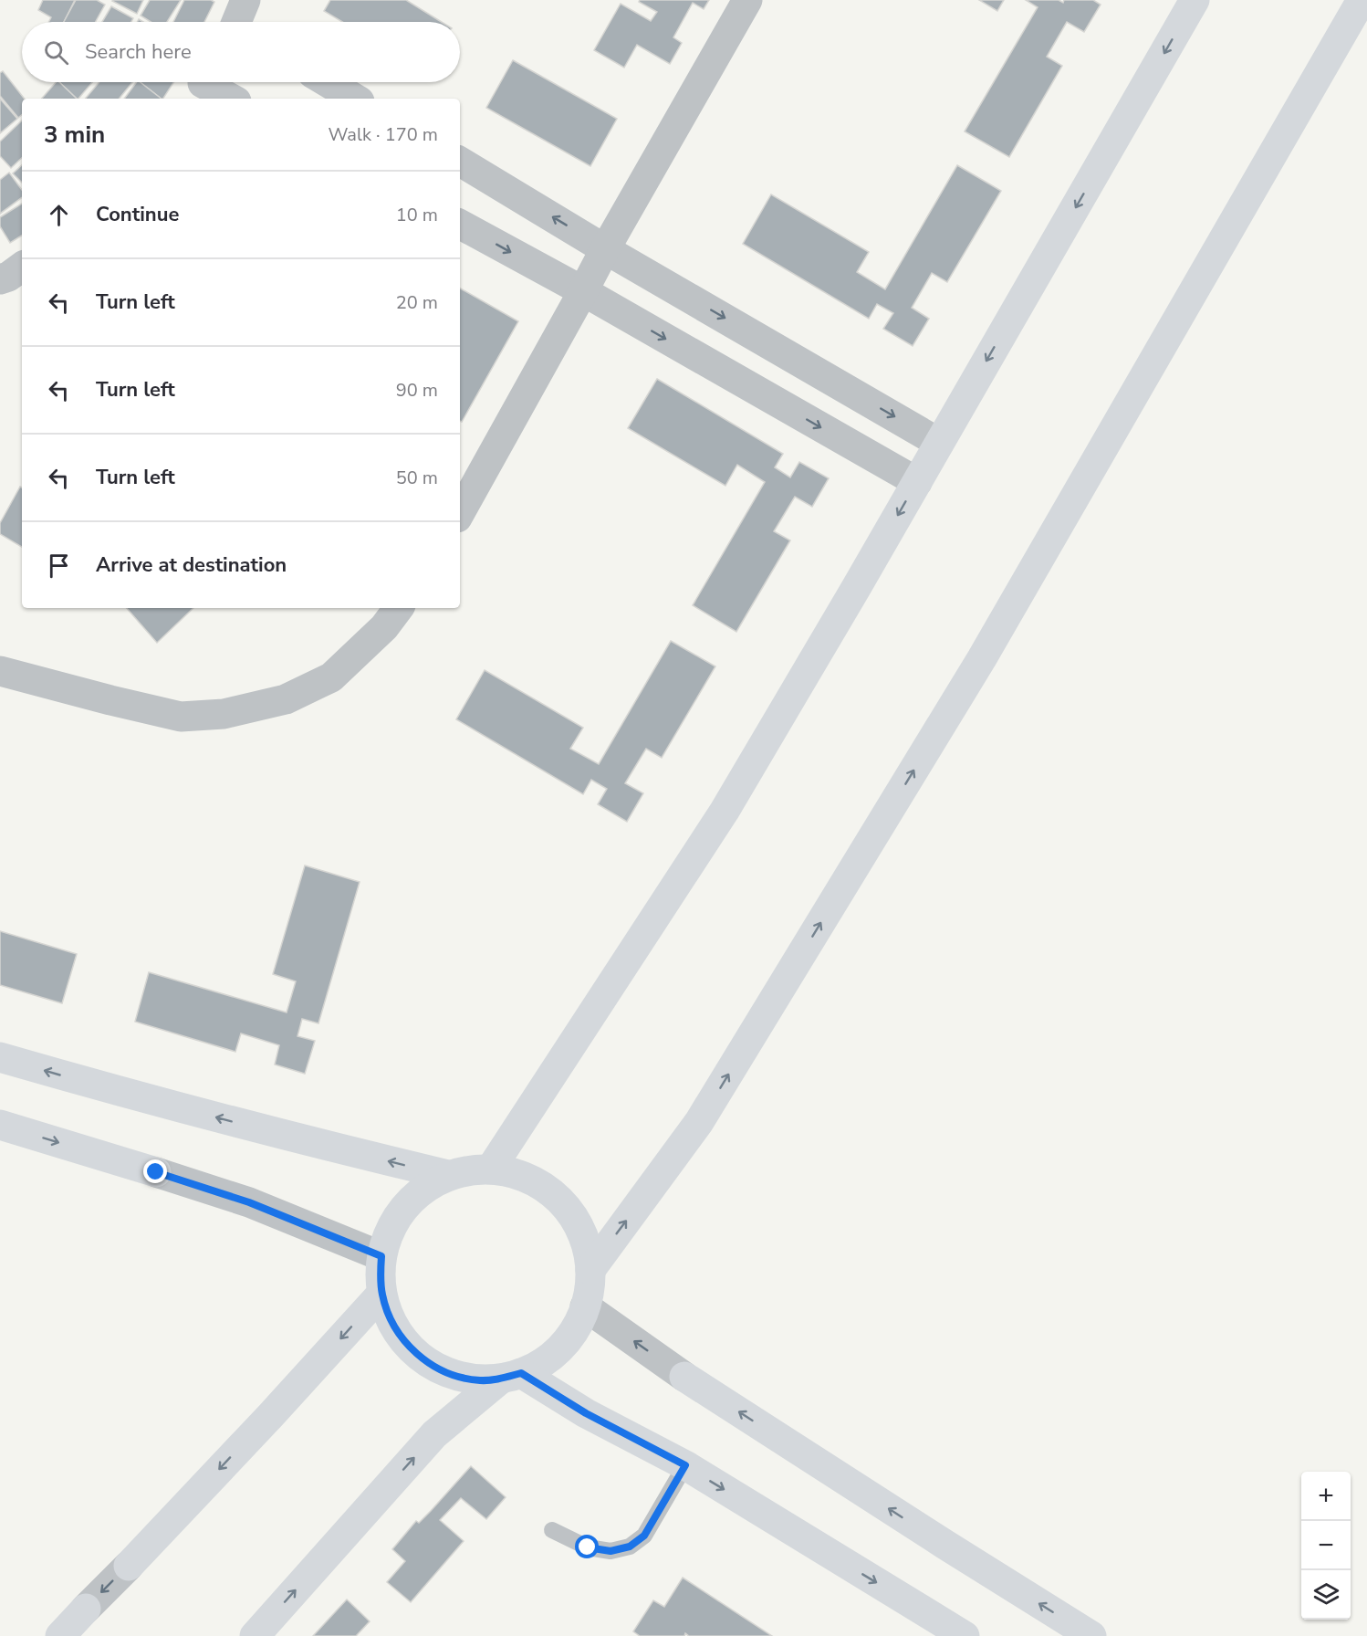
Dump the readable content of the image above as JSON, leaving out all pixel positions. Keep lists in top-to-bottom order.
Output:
{
  "page": {
    "search": "Search here",
    "heading": ["3 min", "Walk · 170 m"],
    "list": [
      ["Continue", "10 m"],
      ["Turn left", "20 m"],
      ["Turn left", "90 m"],
      ["Turn left", "50 m"],
      "Arrive at destination"
    ],
    "map_buttons": ["+", "−"]
  }
}
